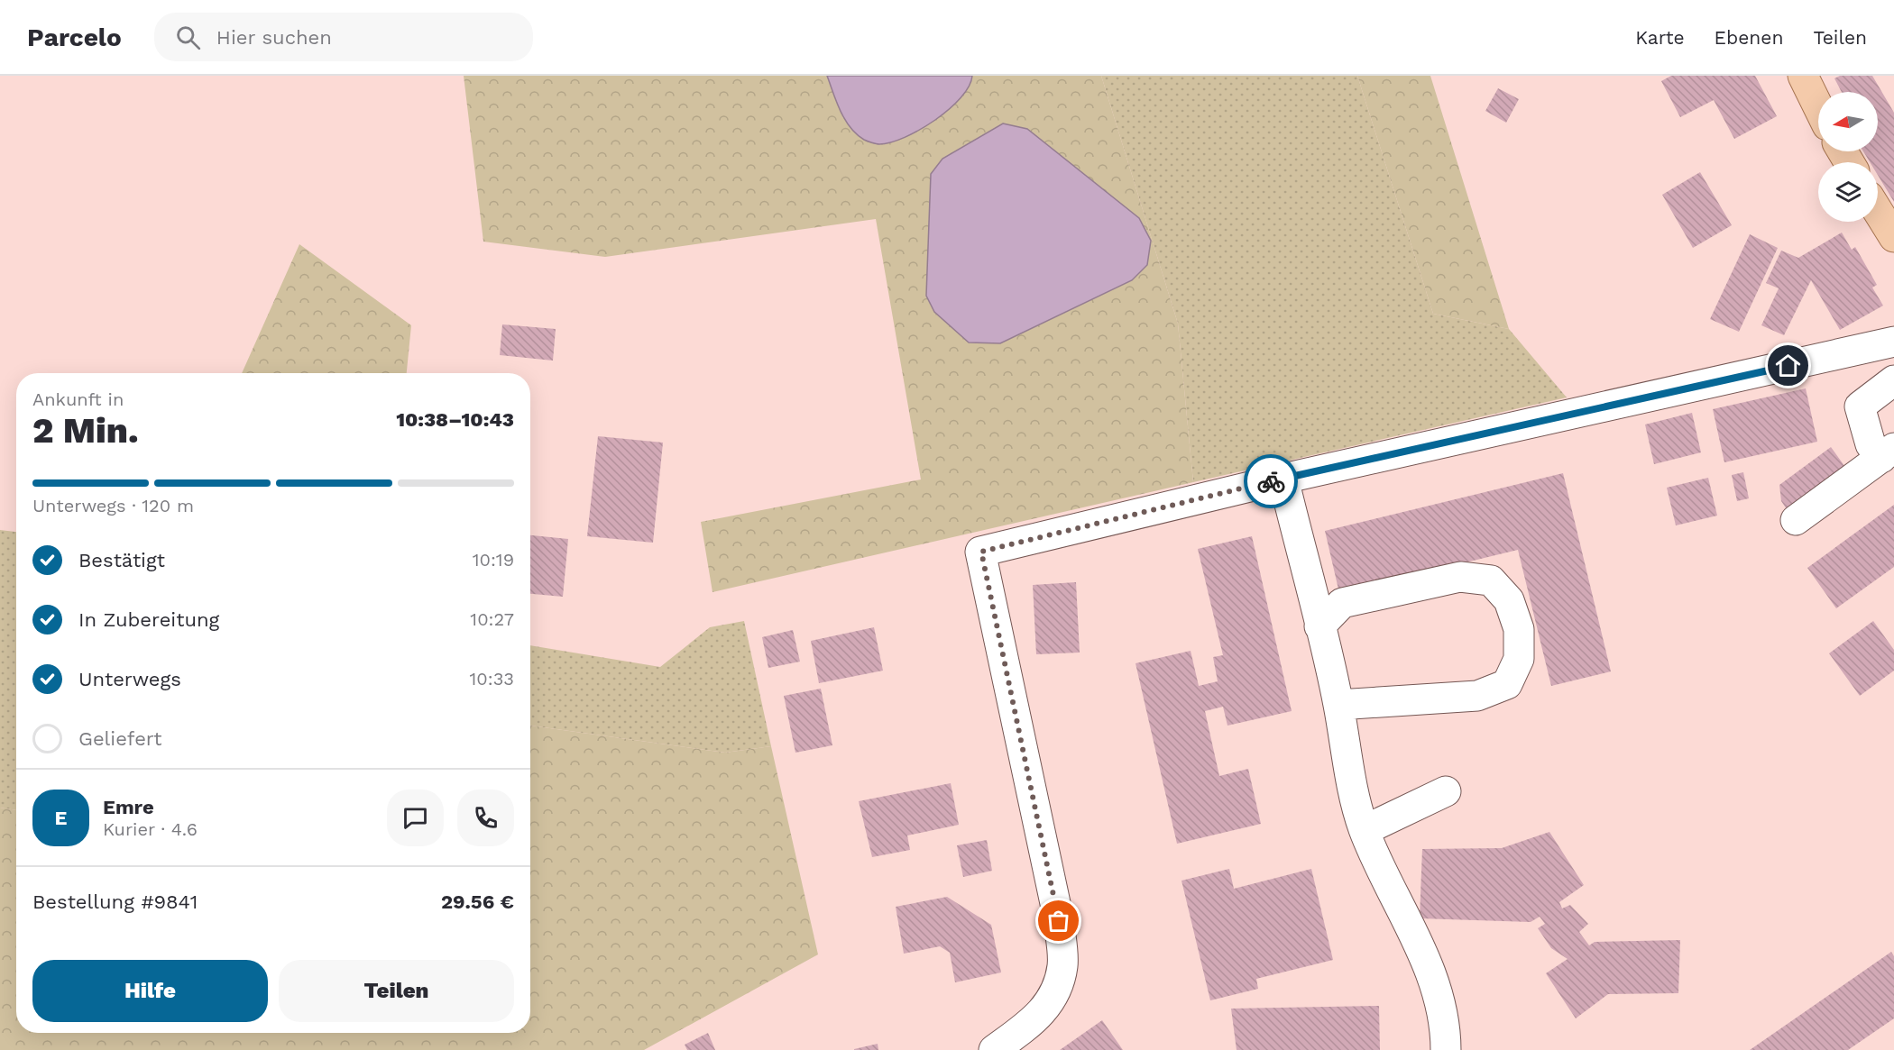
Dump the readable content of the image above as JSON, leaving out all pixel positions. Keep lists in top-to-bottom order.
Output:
{
  "north": "left",
  "page": {
    "header": "Parcelo",
    "search": "Hier suchen",
    "nav": ["Karte", "Ebenen", "Teilen"],
    "heading": ["2 Min.", "Ankunft in", "10:38–10:43"],
    "panel": [
      "Emre",
      "Kurier · 4.6",
      "Bestellung #9841",
      "29.56 €"
    ],
    "bar": "Unterwegs · 120 m",
    "list": [
      ["Bestätigt", "10:19"],
      ["In Zubereitung", "10:27"],
      ["Unterwegs", "10:33"],
      "Geliefert"
    ],
    "round": "E",
    "buttons": ["Hilfe", "Teilen"]
  }
}
